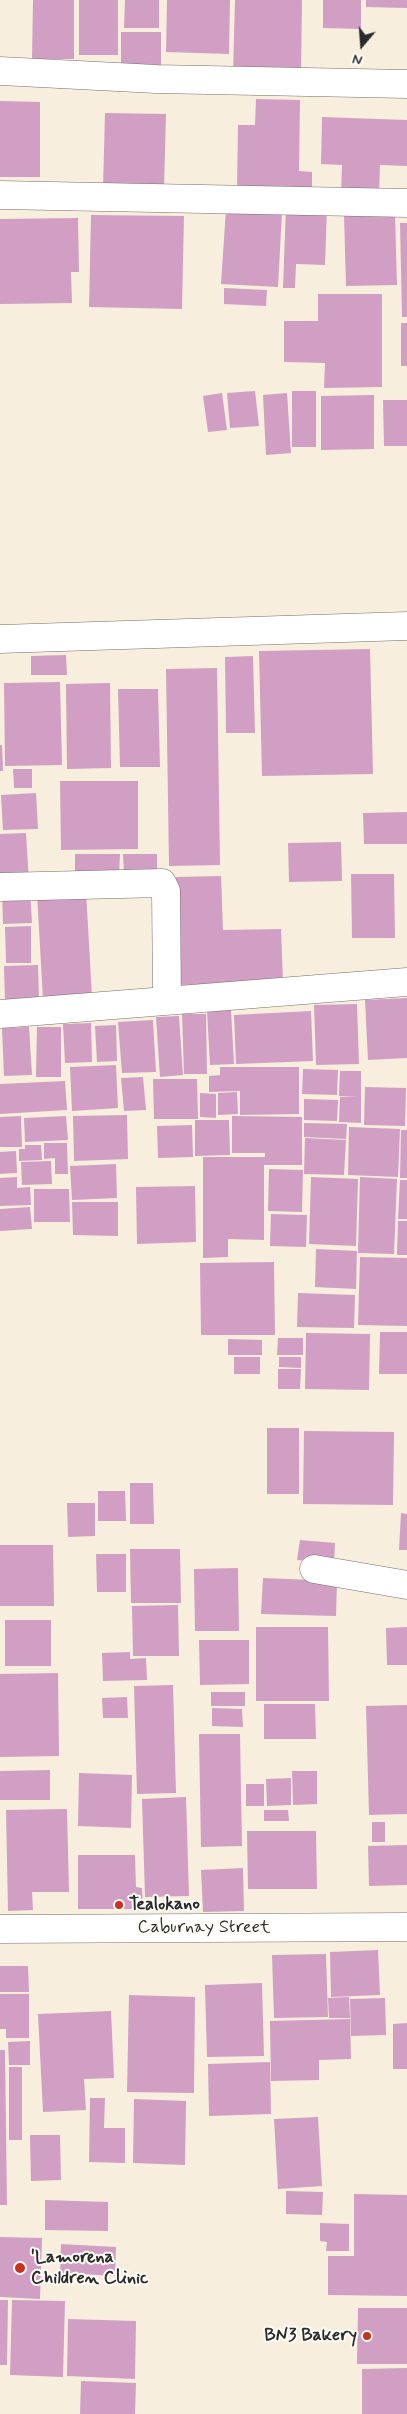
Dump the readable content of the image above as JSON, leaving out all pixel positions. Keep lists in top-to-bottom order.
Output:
{
  "streets": {
    "street": ["Caburnay Street"]
  },
  "places": ["Tealokano", "'Lamorena Children Clinic", "BN3 Bakery"],
  "north": "bottom"
}
